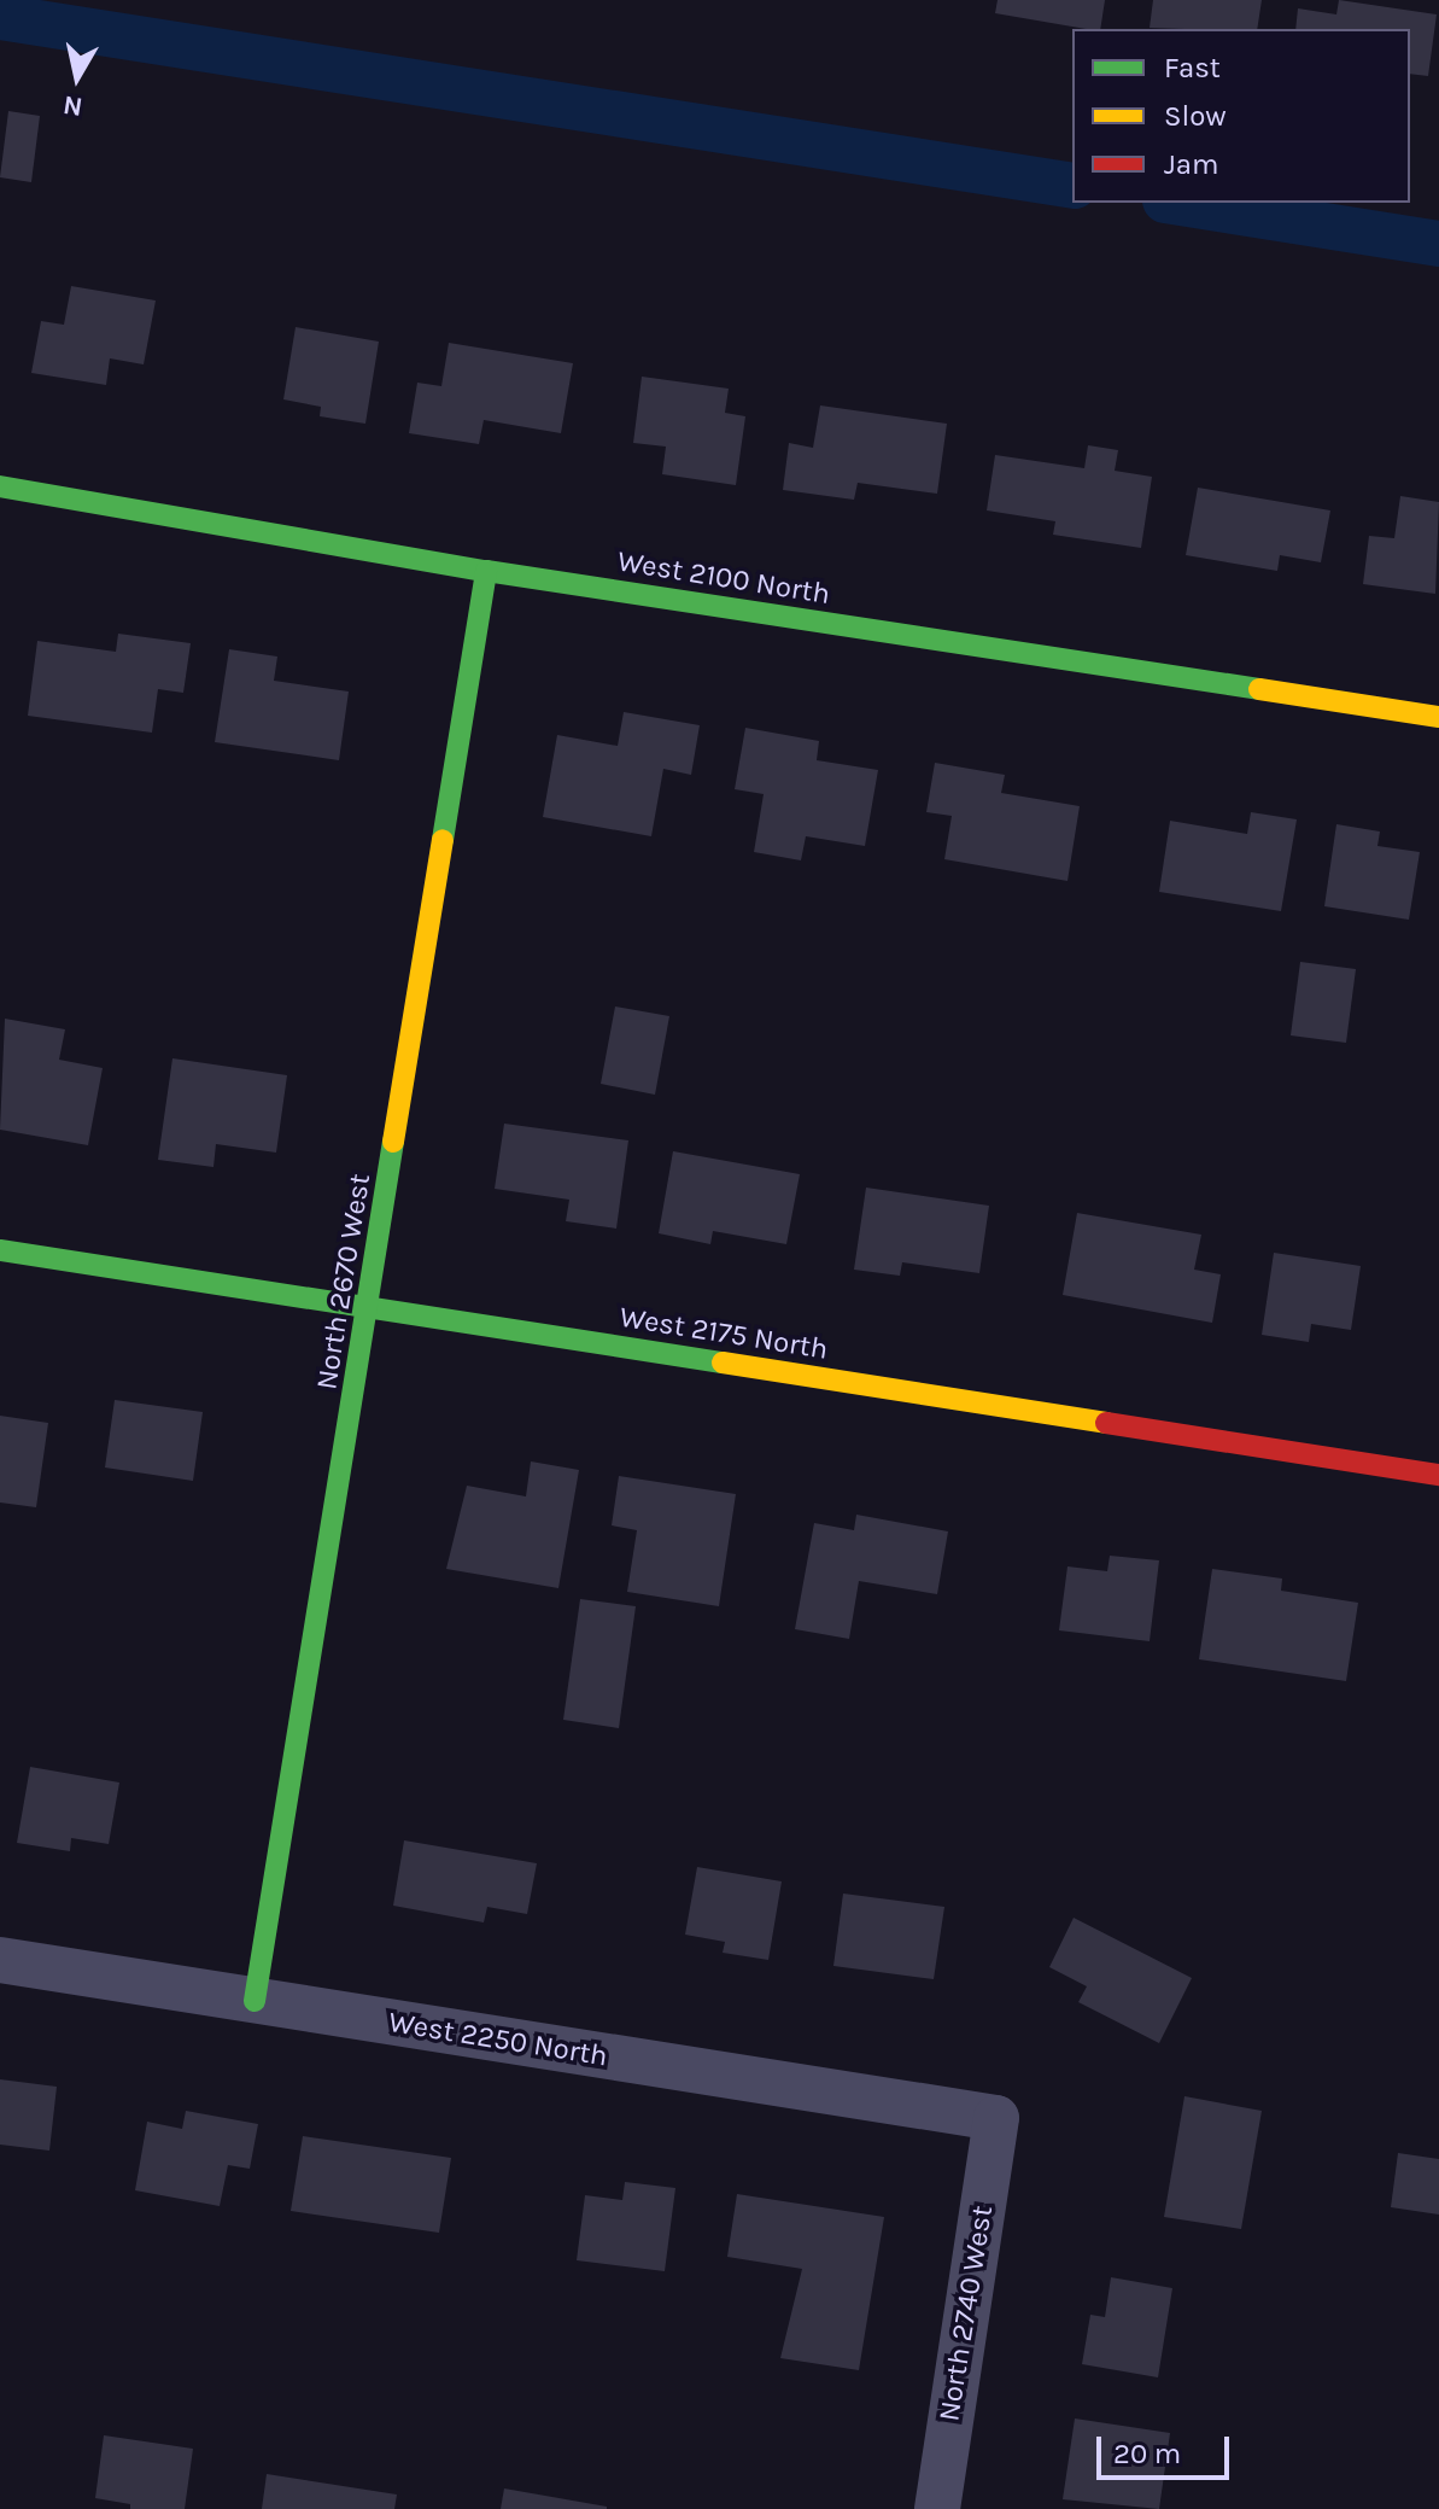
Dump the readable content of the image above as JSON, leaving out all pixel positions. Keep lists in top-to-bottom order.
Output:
{
  "streets": {
    "street": [
      "West 2100 North",
      "North 2670 West",
      "West 2175 North",
      "West 2250 North",
      "North 2740 West"
    ]
  },
  "crossings": [
    ["West 2100 North", "North 2670 West"],
    ["North 2670 West", "West 2175 North"],
    ["North 2670 West", "West 2250 North"],
    ["West 2250 North", "North 2740 West"]
  ],
  "legend": ["Fast", "Slow", "Jam"],
  "scale_bar": "20 m",
  "north": "bottom"
}
